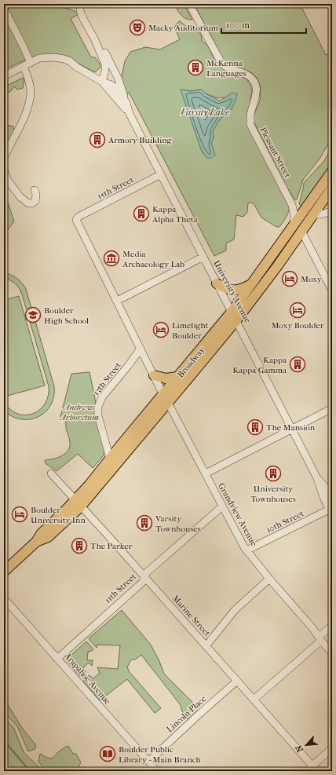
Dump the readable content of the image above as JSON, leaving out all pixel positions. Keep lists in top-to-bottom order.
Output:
{
  "streets": {
    "main road": ["Broadway"],
    "street": [
      "Pleasant Street",
      "15th Street",
      "University Avenue",
      "13th Street",
      "Grandview Avenue",
      "10th Street",
      "11th Street",
      "Marine Street",
      "Arapahoe Avenue",
      "Lincoln Place"
    ]
  },
  "crossings": [
    ["Pleasant Street", "Broadway"],
    ["15th Street", "University Avenue"],
    ["15th Street", "Grandview Avenue"],
    ["University Avenue", "Broadway"],
    ["University Avenue", "10th Street"],
    ["Broadway", "13th Street"],
    ["Broadway", "Grandview Avenue"],
    ["Broadway", "Marine Street"],
    ["13th Street", "Grandview Avenue"],
    ["Grandview Avenue", "10th Street"],
    ["Grandview Avenue", "11th Street"],
    ["11th Street", "Marine Street"],
    ["11th Street", "Arapahoe Avenue"],
    ["Marine Street", "Lincoln Place"],
    ["Arapahoe Avenue", "Lincoln Place"]
  ],
  "water": ["Varsity Lake"],
  "parks": ["Andrews Arboretum"],
  "places": {
    "theatre": ["Macky Auditorium"],
    "building": [
      "McKenna Languages",
      "Armory Building",
      "Kappa Alpha Theta",
      "Kappa Kappa Gamma",
      "The Mansion",
      "University Townhouses",
      "Varsity Townhouses",
      "The Parker"
    ],
    "museum": ["Media Archaeology Lab"],
    "hotel": [
      "Moxy",
      "Moxy Boulder",
      "Limelight Boulder",
      "Boulder University Inn"
    ],
    "school or university": ["Boulder High School"],
    "library": ["Boulder Public Library - Main Branch"]
  },
  "scale_bar": "100 m",
  "north": "bottom left"
}
